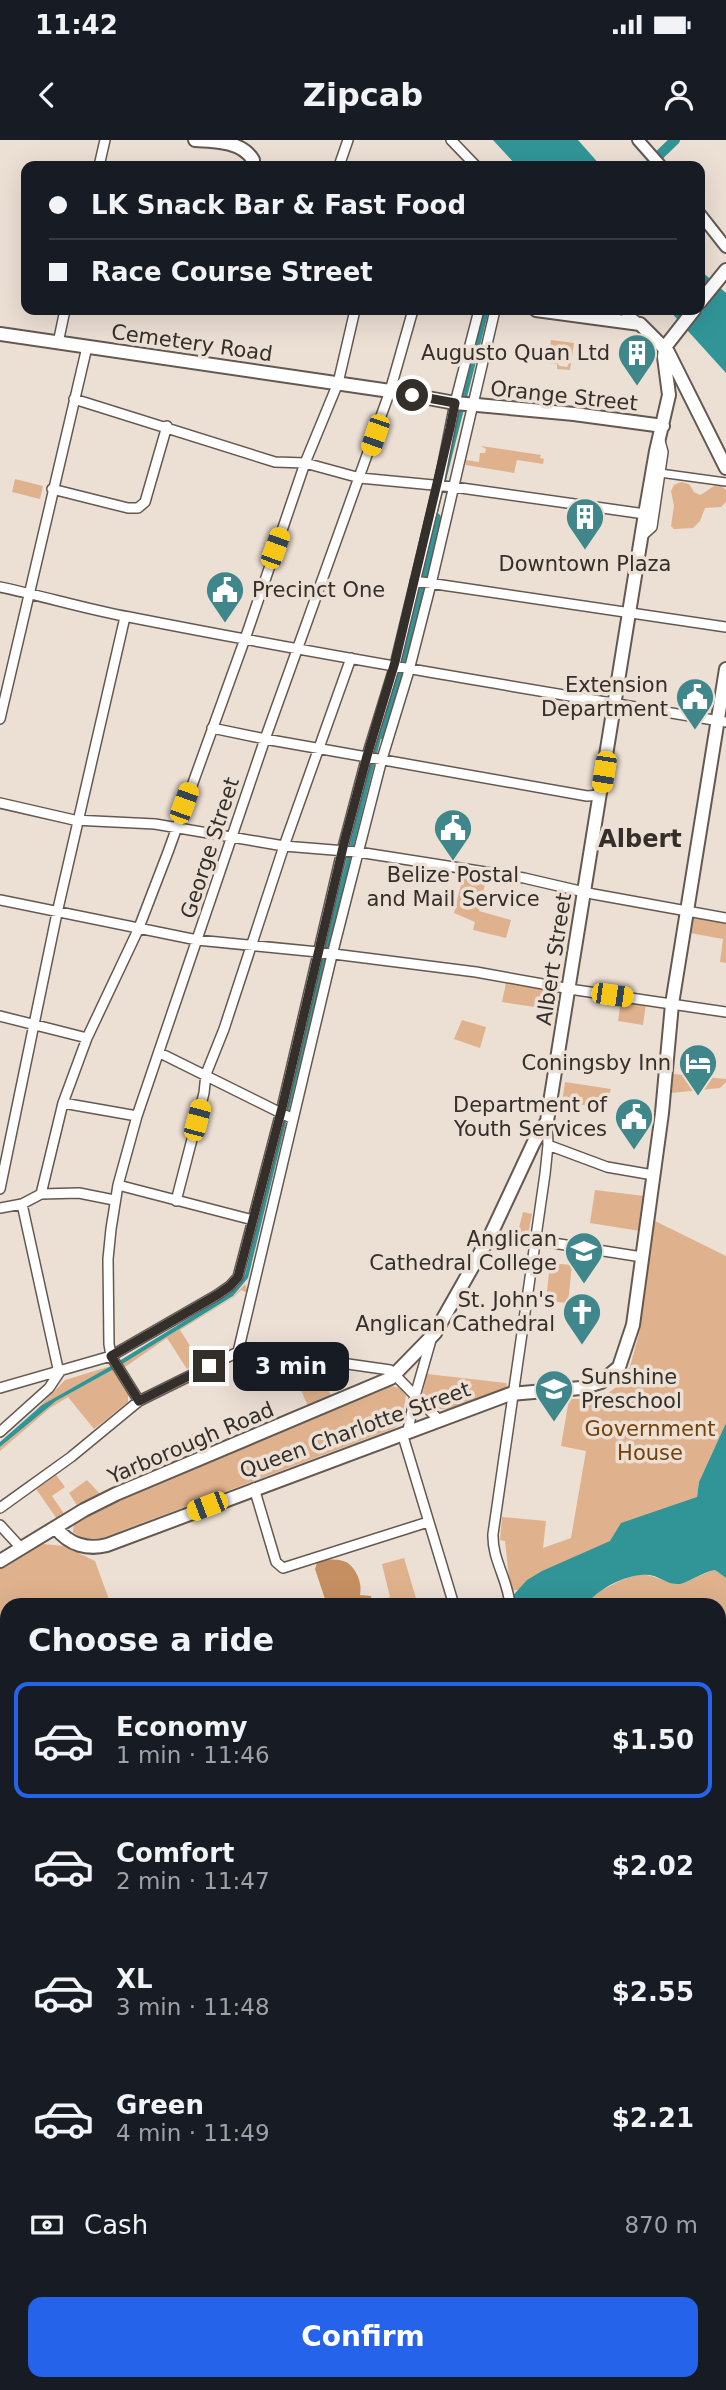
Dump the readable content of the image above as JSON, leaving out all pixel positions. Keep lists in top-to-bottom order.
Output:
{
  "streets": {
    "main road": [
      "Cemetery Road",
      "Orange Street",
      "Albert Street",
      "Queen Charlotte Street",
      "Yarborough Road"
    ],
    "street": ["George Street"]
  },
  "crossings": [
    ["Cemetery Road", "Orange Street"],
    ["Orange Street", "George Street"],
    ["Orange Street", "Albert Street"],
    ["Albert Street", "Queen Charlotte Street"],
    ["Albert Street", "Yarborough Road"],
    ["Queen Charlotte Street", "Yarborough Road"]
  ],
  "districts": ["Albert"],
  "parks": ["Government House"],
  "places": {
    "building": ["Augusto Quan Ltd", "Downtown Plaza"],
    "public building": [
      "Precinct One",
      "Extension Department",
      "Belize Postal and Mail Service",
      "Department of Youth Services"
    ],
    "hotel": ["Coningsby Inn"],
    "school or university": ["Anglican Cathedral College", "Sunshine Preschool"],
    "church": ["St. John's Anglican Cathedral"]
  },
  "page": {
    "status": "11:42",
    "header": "Zipcab",
    "banner": ["LK Snack Bar & Fast Food", "Race Course Street"],
    "bubble": "3 min",
    "heading": "Choose a ride",
    "list": [
      {
        "name": "Economy",
        "note": "1 min · 11:46",
        "value": "$1.50"
      },
      {
        "name": "Comfort",
        "note": "2 min · 11:47",
        "value": "$2.02"
      },
      {
        "name": "XL",
        "note": "3 min · 11:48",
        "value": "$2.55"
      },
      {
        "name": "Green",
        "note": "4 min · 11:49",
        "value": "$2.21"
      }
    ],
    "pay": ["Cash", "870 m"],
    "buttons": "Confirm"
  }
}
